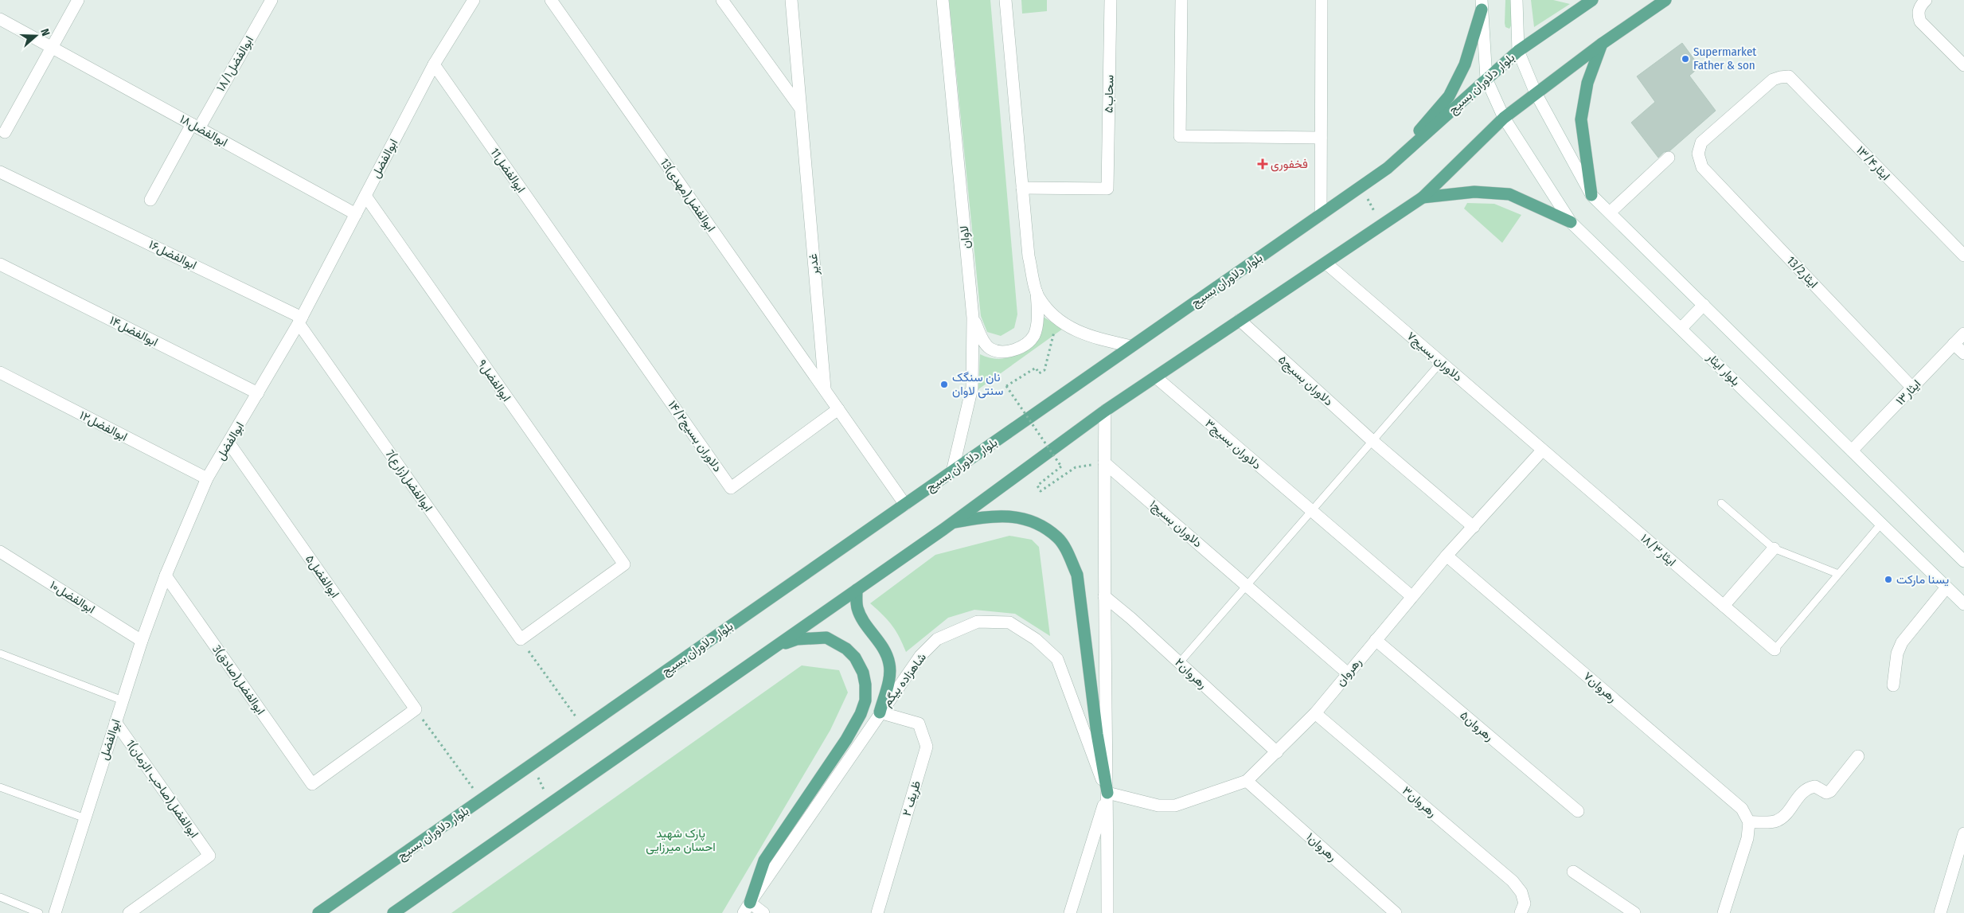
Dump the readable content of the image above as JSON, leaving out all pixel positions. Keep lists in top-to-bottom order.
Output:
{
  "streets": {
    "main road": ["بلوار دلاوران بسیج"],
    "street": [
      "ابوالفضل۱۸/۱",
      "۵سحاب",
      "ابوالفضل۱۸",
      "ابوالفضل",
      "ایثار۱۳/۴",
      "11ابوالفضل",
      "13ابوالفضل(مهدی)",
      "لاوان",
      "ابوالفضل۱۶",
      "غدیر",
      "ایثار13/2",
      "ابوالفضل۱۴",
      "دلاوران بسیج۷",
      "بلوار ایثار",
      "ابوالفضل۹",
      "دلاوران بسیج۵",
      "ایثار۱۳",
      "ابوالفضل۱۲",
      "۱۴/۲دلاوران بسیج",
      "دلاوران بسیج۳",
      "7ابوالفضل(زارع)",
      "دلاوران بسیج۱",
      "ایثار۱۸/۳",
      "ابوالفضل۵",
      "ابوالفضل۱۰",
      "رهروان",
      "رهروان۲",
      "3ابوالفضل(صادق)",
      "شاهزاده بیگم",
      "رهروان۷",
      "رهروان۵",
      "1ابوالفضل(صاحب الزمان)",
      "ظریف ۲",
      "رهروان۳",
      "رهروان۱"
    ]
  },
  "crossings": [
    ["ابوالفضل۱۸/۱", "ابوالفضل۱۸"],
    ["بلوار دلاوران بسیج", "لاوان"],
    ["بلوار دلاوران بسیج", "بلوار ایثار"],
    ["ابوالفضل۱۸", "ابوالفضل"],
    ["ابوالفضل", "11ابوالفضل"],
    ["ابوالفضل", "ابوالفضل۱۶"],
    ["ابوالفضل", "ابوالفضل۱۴"],
    ["ابوالفضل", "ابوالفضل۹"],
    ["ابوالفضل", "ابوالفضل۱۲"],
    ["ابوالفضل", "7ابوالفضل(زارع)"],
    ["ابوالفضل", "ابوالفضل۵"],
    ["ابوالفضل", "ابوالفضل۱۰"],
    ["ابوالفضل", "3ابوالفضل(صادق)"],
    ["ابوالفضل", "1ابوالفضل(صاحب الزمان)"],
    ["ایثار۱۳/۴", "ایثار13/2"],
    ["11ابوالفضل", "۱۴/۲دلاوران بسیج"],
    ["13ابوالفضل(مهدی)", "غدیر"],
    ["ابوالفضل۱۶", "7ابوالفضل(زارع)"],
    ["ایثار13/2", "ایثار۱۳"],
    ["دلاوران بسیج۷", "ایثار۱۸/۳"],
    ["دلاوران بسیج۷", "رهروان"],
    ["ابوالفضل۹", "7ابوالفضل(زارع)"],
    ["دلاوران بسیج۵", "رهروان"],
    ["دلاوران بسیج۳", "رهروان"],
    ["دلاوران بسیج۱", "رهروان"],
    ["ایثار۱۸/۳", "رهروان"],
    ["ابوالفضل۵", "3ابوالفضل(صادق)"],
    ["رهروان", "رهروان۲"],
    ["رهروان", "شاهزاده بیگم"],
    ["رهروان", "رهروان۷"],
    ["رهروان", "رهروان۵"],
    ["رهروان", "رهروان۳"],
    ["رهروان", "رهروان۱"],
    ["شاهزاده بیگم", "ظریف ۲"]
  ],
  "parks": ["پارک شهید احسان میرزایی"],
  "places": {
    "other": ["Supermarket Father & son", "نان سنگک سنتی لاوان", "یسنا مارکت"],
    "health": ["فخفوری"]
  },
  "north": "right"
}
